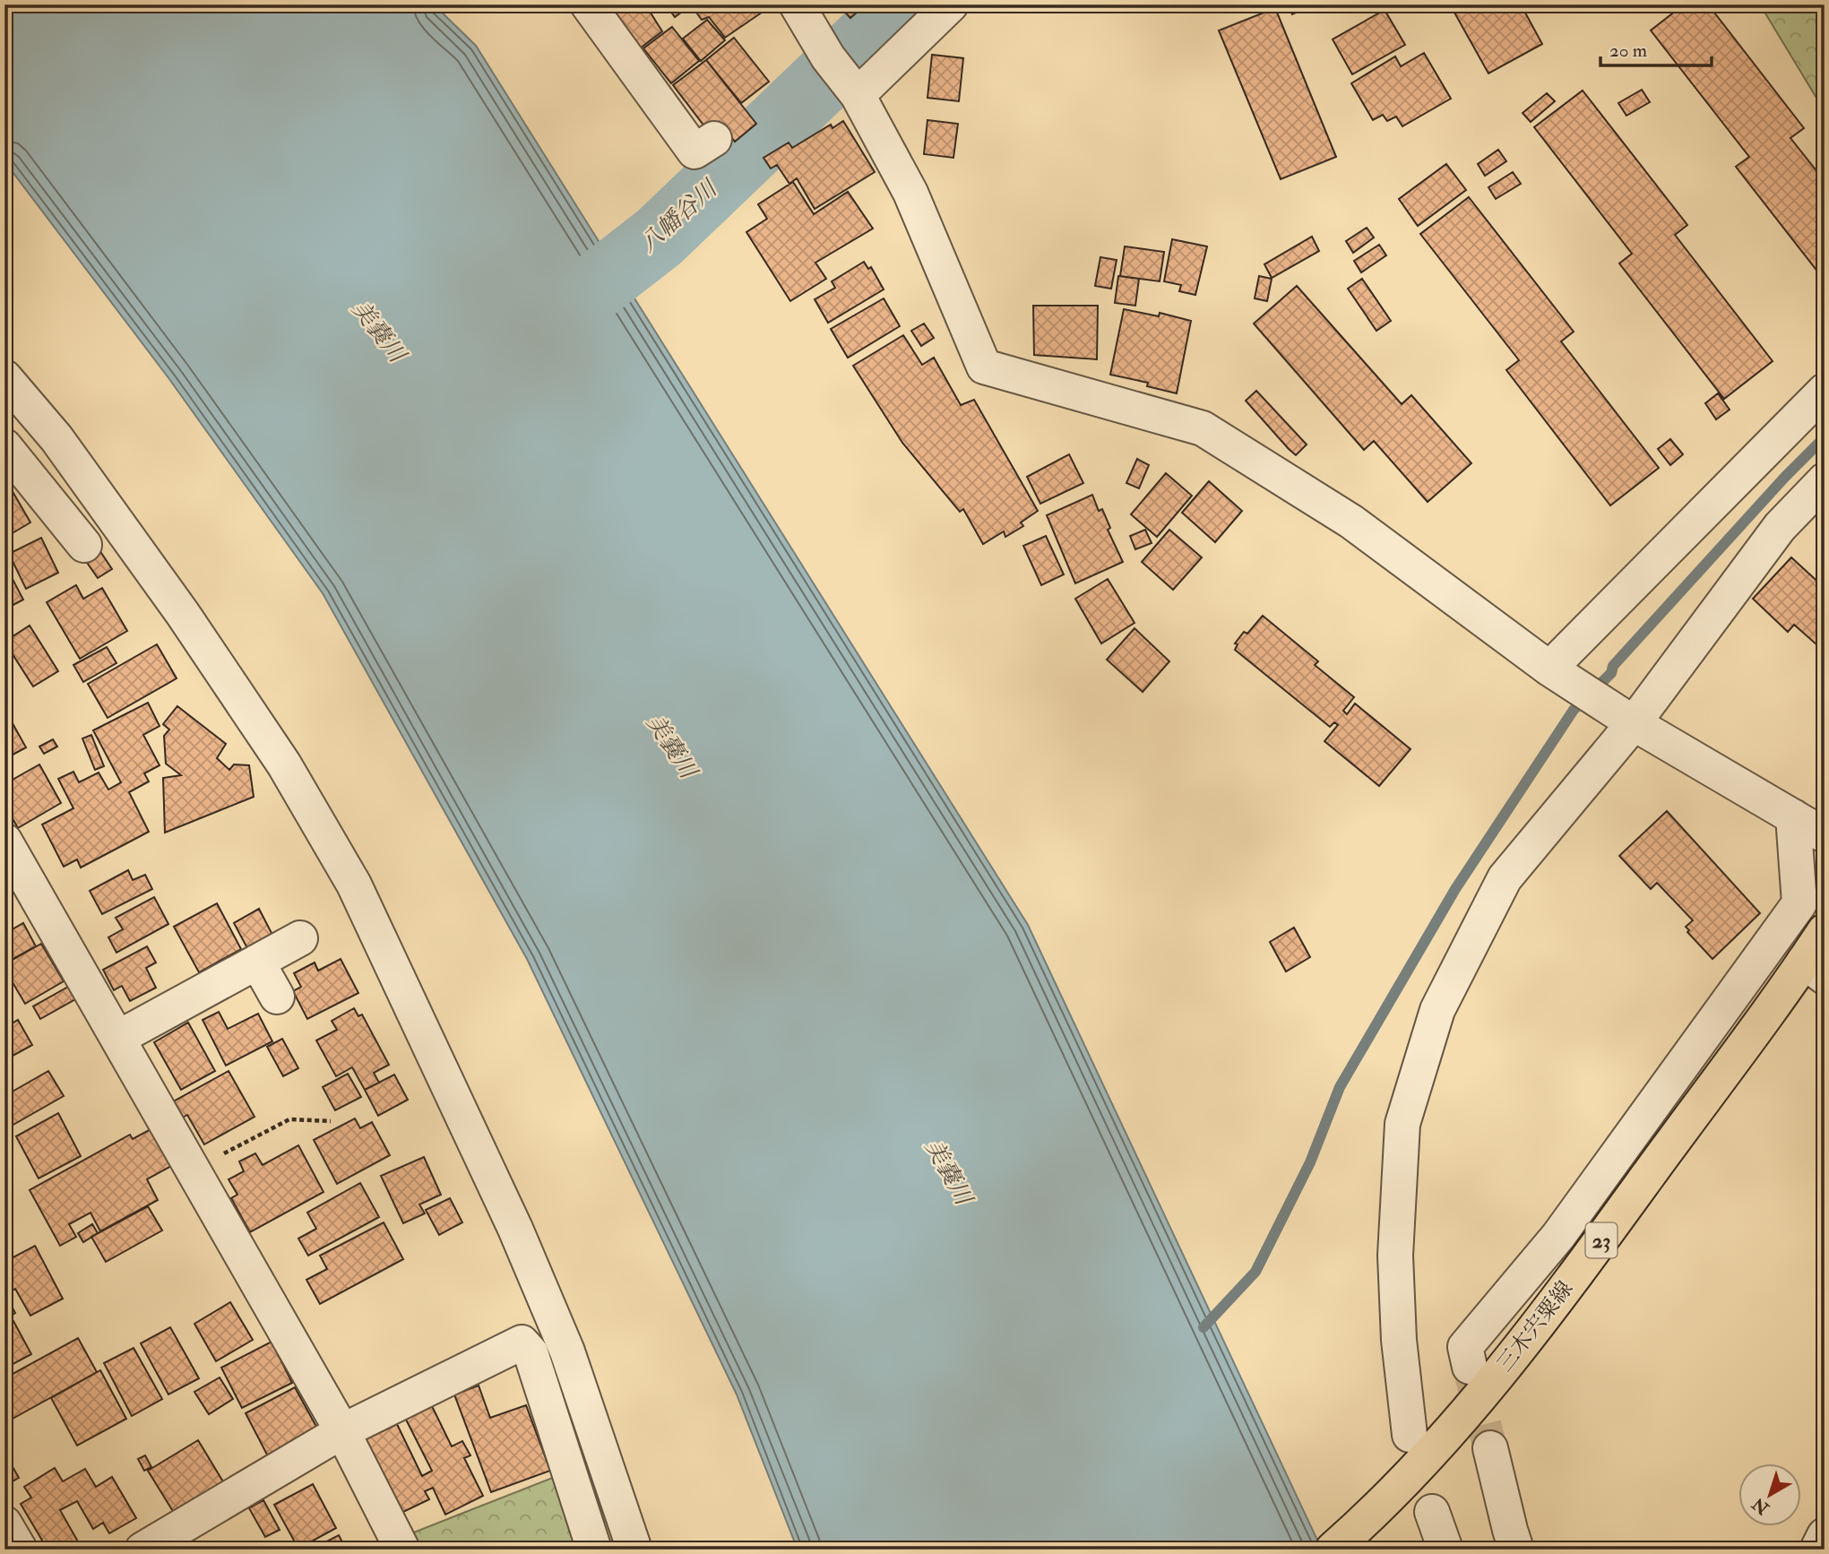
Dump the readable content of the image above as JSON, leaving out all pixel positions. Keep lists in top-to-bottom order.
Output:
{
  "streets": {
    "main road": ["23", "三木宍粟線"]
  },
  "water": ["八幡谷川", "美嚢川"],
  "scale_bar": "20 m",
  "north": "bottom left"
}
